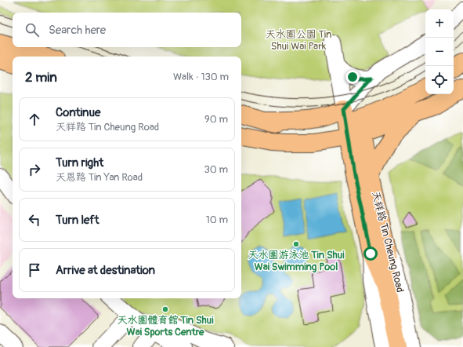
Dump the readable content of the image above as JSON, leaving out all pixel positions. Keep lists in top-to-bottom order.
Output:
{
  "streets": {
    "main road": ["天祥路 Tin Cheung Road"]
  },
  "parks": ["天水圍公園 Tin Shui Wai Park"],
  "places": ["天水圍游泳池 Tin Shui Wai Swimming Pool", "天水圍體育館 Tin Shui Wai Sports Centre"],
  "page": {
    "map_buttons": ["+", "−"],
    "search": "Search here",
    "heading": ["2 min", "Walk · 130 m"],
    "list": [
      ["Continue", "天祥路 Tin Cheung Road", "90 m"],
      ["Turn right", "天恩路 Tin Yan Road", "30 m"],
      ["Turn left", "10 m"],
      "Arrive at destination"
    ]
  }
}
